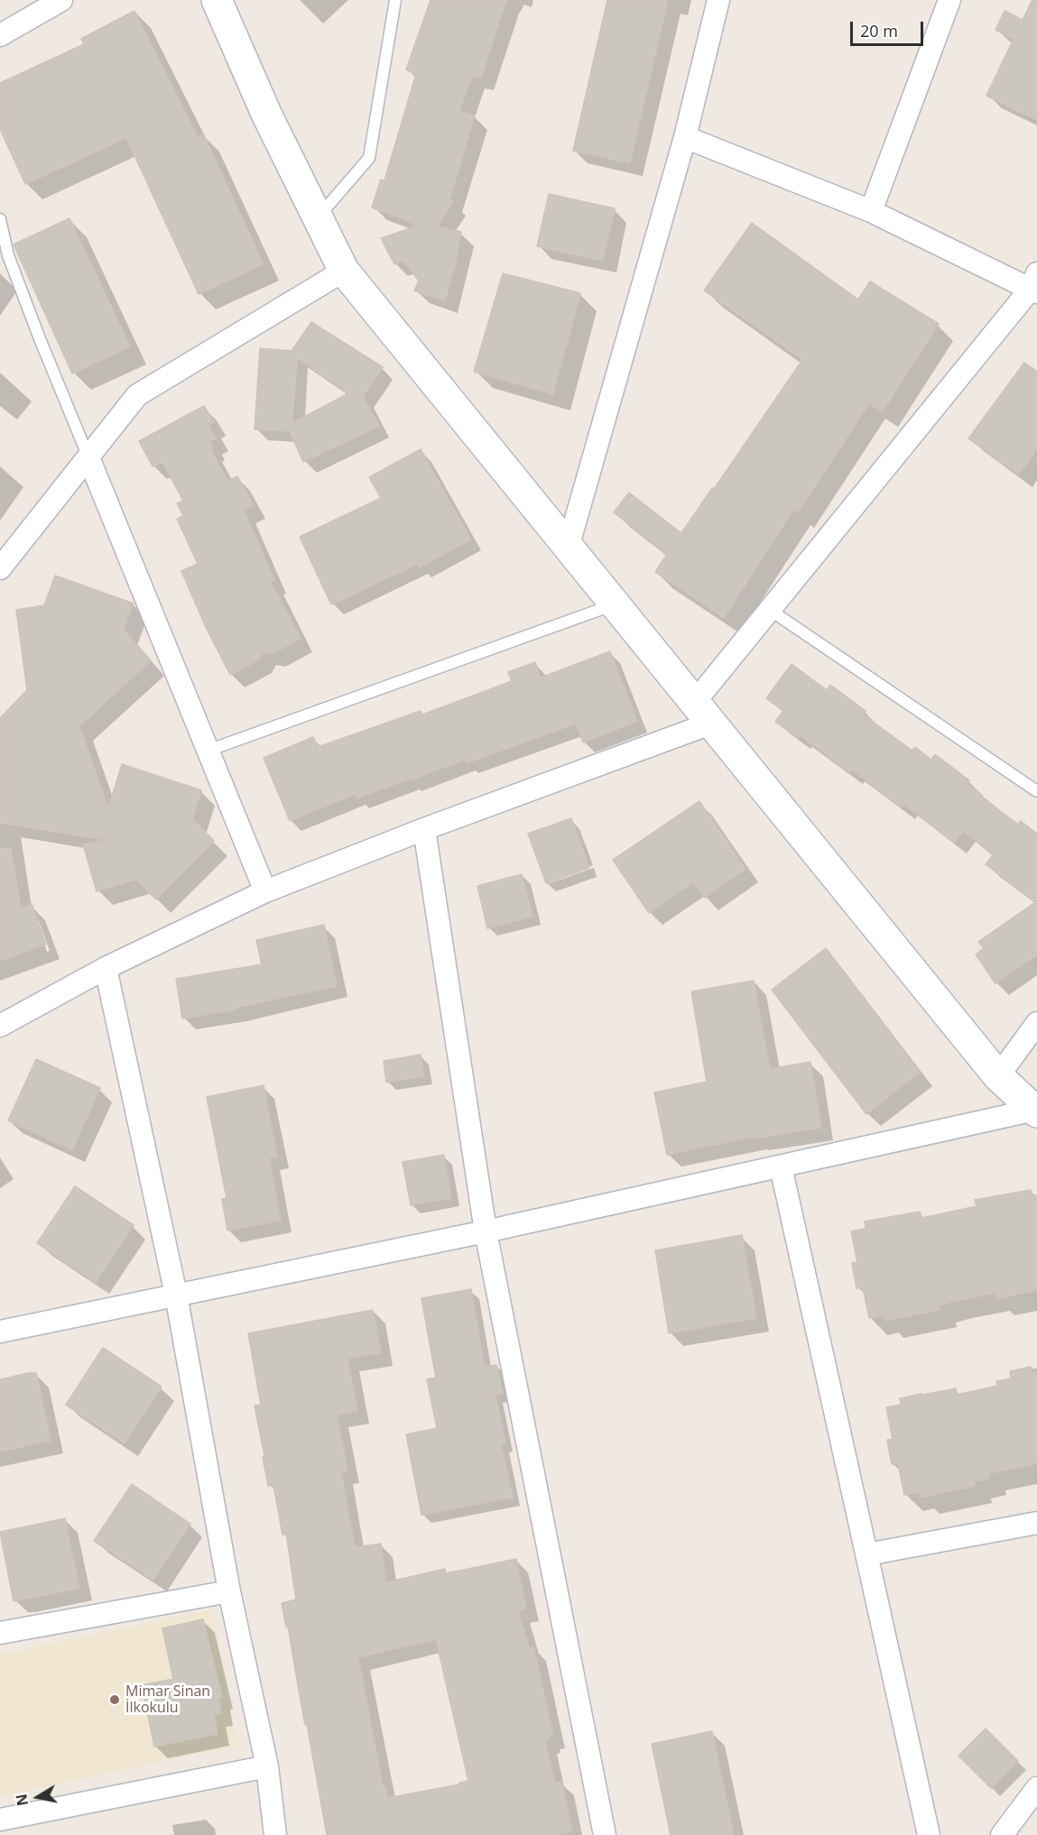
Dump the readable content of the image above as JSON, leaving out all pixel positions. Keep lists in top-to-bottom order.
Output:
{
  "places": ["Mimar Sinan İlkokulu"],
  "scale_bar": "20 m",
  "north": "left"
}
